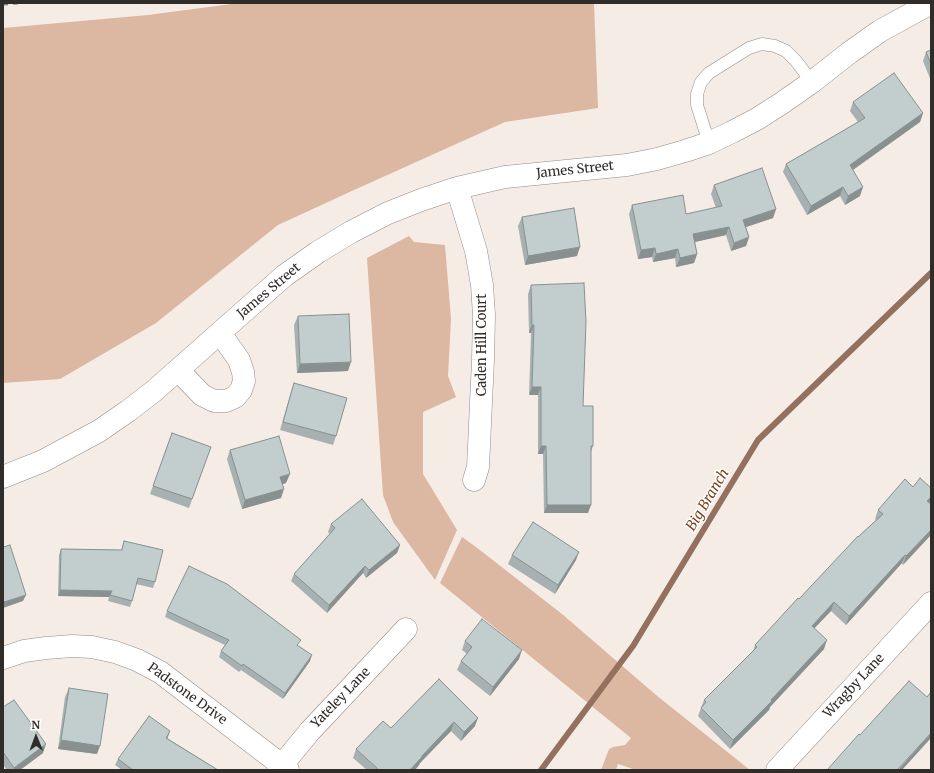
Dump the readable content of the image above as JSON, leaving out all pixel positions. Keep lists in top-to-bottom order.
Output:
{
  "streets": {
    "street": [
      "James Street",
      "Caden Hill Court",
      "Wragby Lane",
      "Padstone Drive",
      "Yateley Lane"
    ]
  },
  "crossings": [
    ["James Street", "Caden Hill Court"],
    ["Padstone Drive", "Yateley Lane"]
  ],
  "water": ["Big Branch"],
  "north": "top"
}
